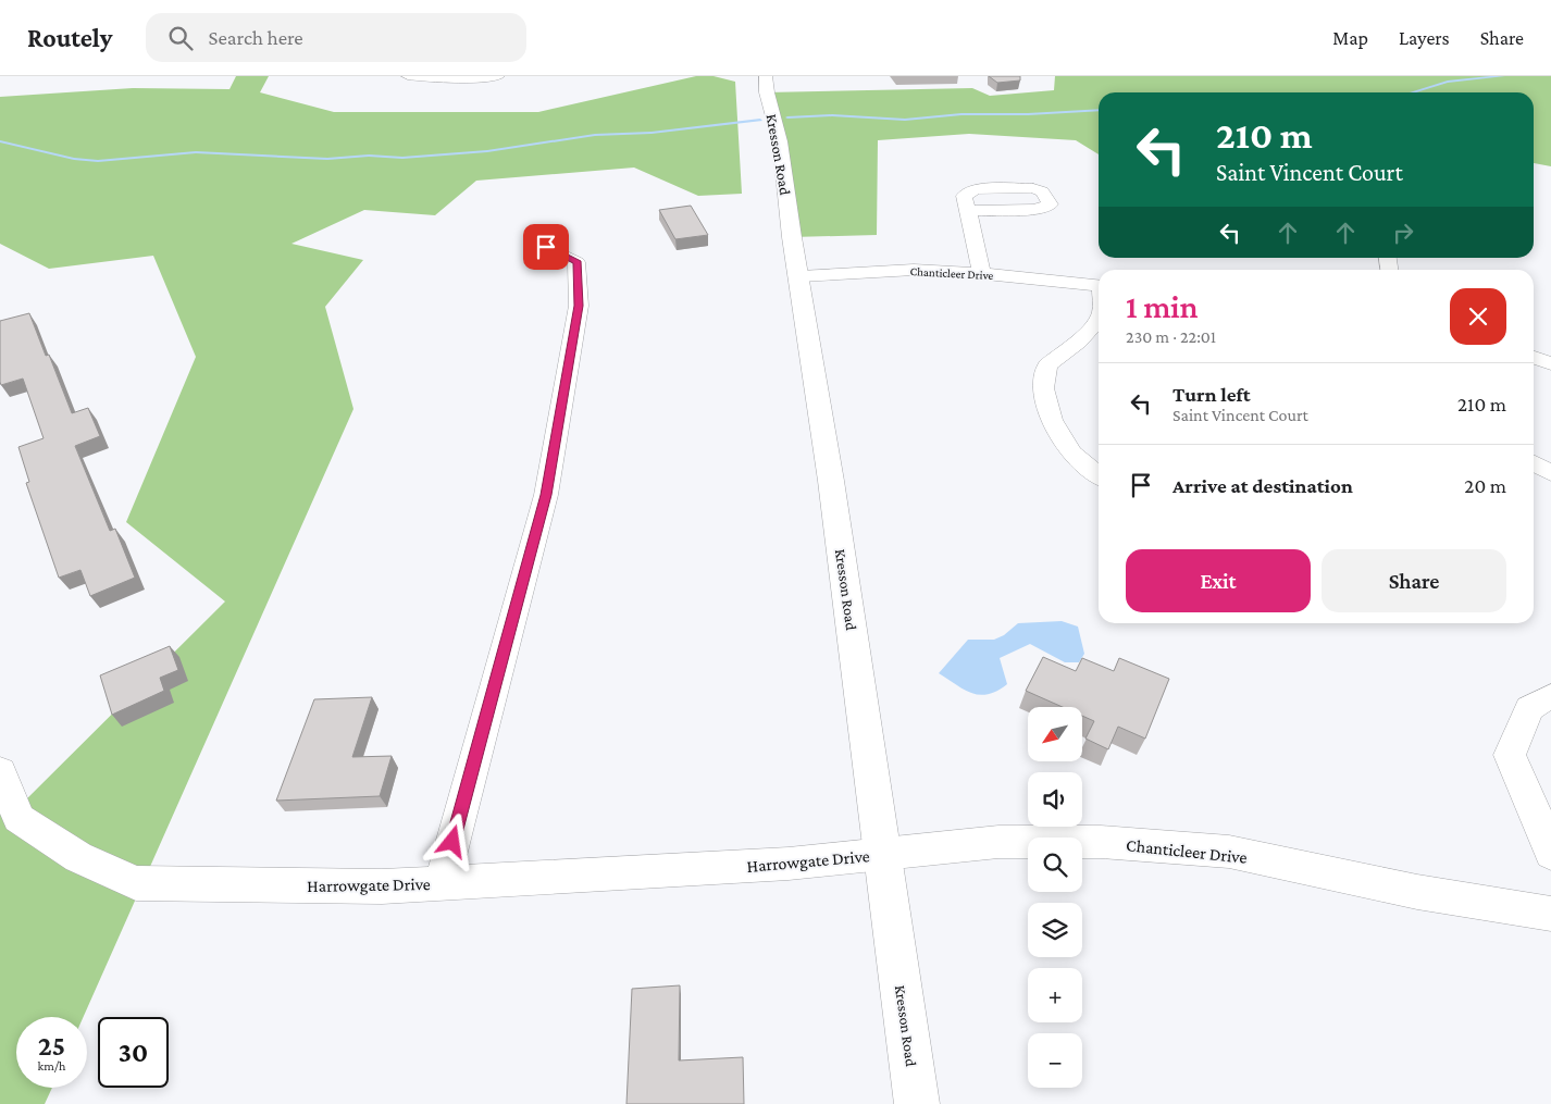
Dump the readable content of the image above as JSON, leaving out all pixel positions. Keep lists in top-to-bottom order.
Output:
{
  "streets": {
    "street": ["Kresson Road", "Chanticleer Drive", "Harrowgate Drive"]
  },
  "crossings": [
    ["Kresson Road", "Chanticleer Drive"],
    ["Kresson Road", "Harrowgate Drive"],
    ["Chanticleer Drive", "Harrowgate Drive"]
  ],
  "north": "bottom left",
  "page": {
    "header": "Routely",
    "search": "Search here",
    "nav": ["Map", "Layers", "Share"],
    "turn": ["210 m", "Saint Vincent Court"],
    "heading": ["1 min", "230 m · 22:01"],
    "list": [
      {
        "name": "Turn left",
        "note": "Saint Vincent Court",
        "value": "210 m"
      },
      {
        "name": "Arrive at destination",
        "value": "20 m"
      }
    ],
    "buttons": ["Exit", "Share"],
    "map_buttons": ["+", "−"],
    "speed": "25 km/h",
    "limit": "30"
  }
}
